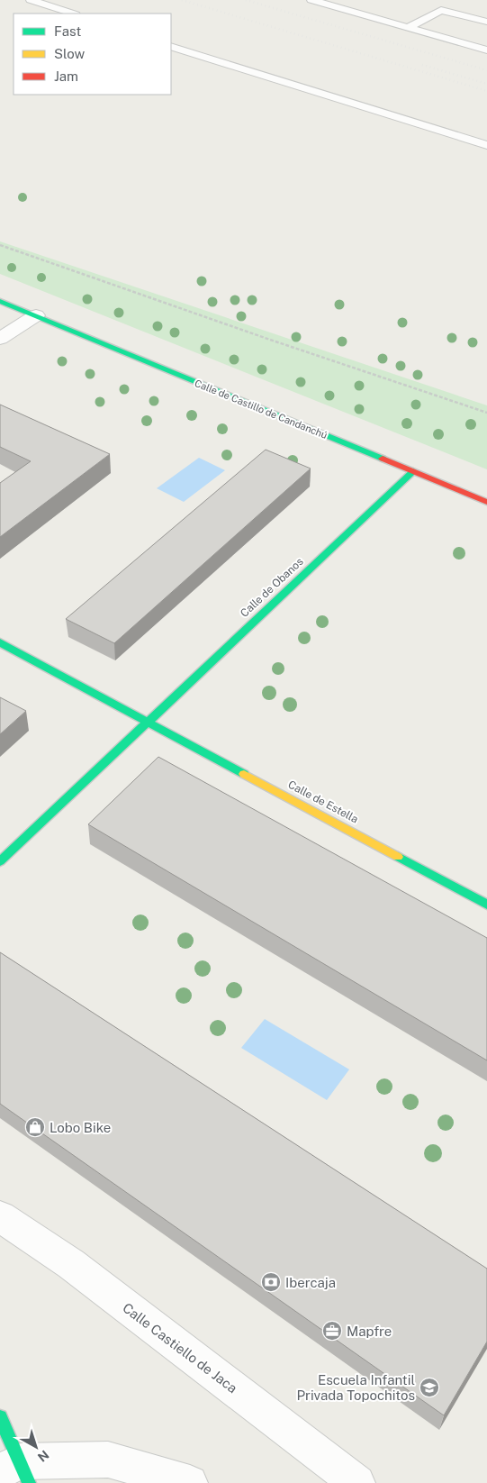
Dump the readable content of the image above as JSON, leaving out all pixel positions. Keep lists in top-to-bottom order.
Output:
{
  "streets": {
    "street": [
      "Calle de Castillo de Candanchú",
      "Calle de Obanos",
      "Calle de Estella",
      "Calle Castiello de Jaca"
    ]
  },
  "crossings": [
    ["Calle de Castillo de Candanchú", "Calle de Obanos"],
    ["Calle de Obanos", "Calle de Estella"]
  ],
  "places": {
    "shop": ["Lobo Bike"],
    "bank": ["Ibercaja"],
    "office": ["Mapfre"],
    "school or university": ["Escuela Infantil Privada Topochitos"]
  },
  "legend": ["Fast", "Slow", "Jam"],
  "north": "bottom right"
}
